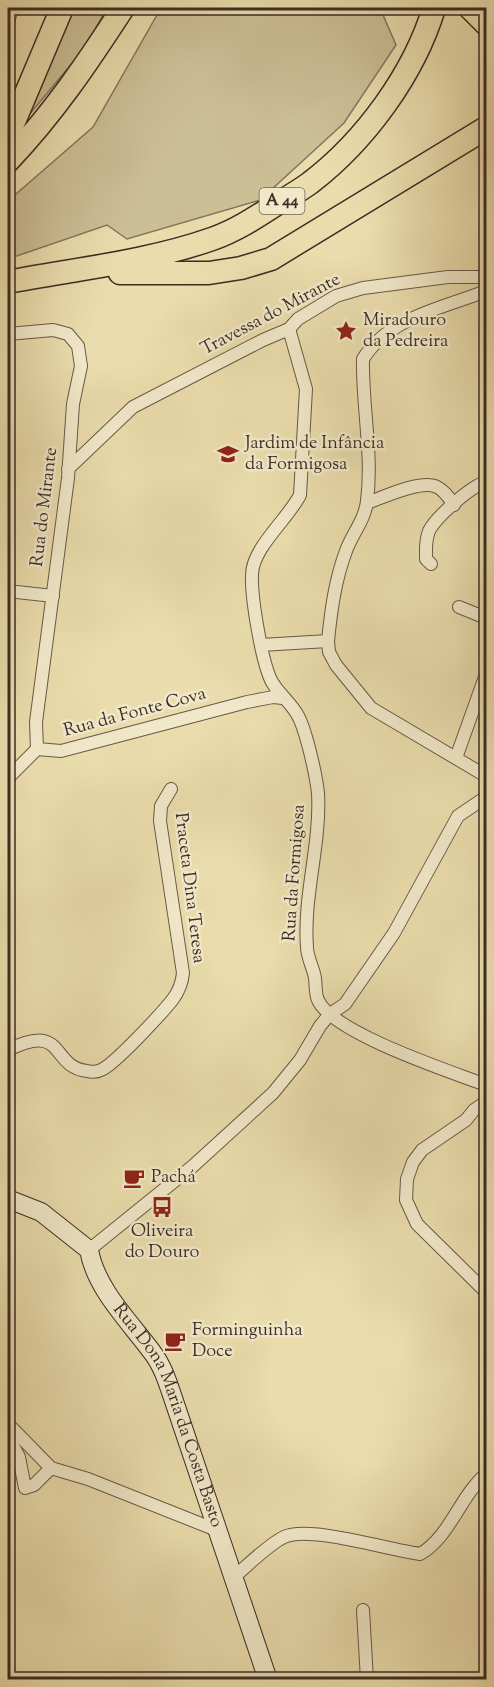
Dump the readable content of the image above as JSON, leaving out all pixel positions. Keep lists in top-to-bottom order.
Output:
{
  "streets": {
    "highway": ["A 44"],
    "street": [
      "Travessa do Mirante",
      "Rua do Mirante",
      "Rua da Fonte Cova",
      "Rua da Formigosa",
      "Praceta Dina Teresa",
      "Rua Dona Maria da Costa Basto"
    ]
  },
  "crossings": [
    ["Travessa do Mirante", "Rua do Mirante"],
    ["Travessa do Mirante", "Rua da Formigosa"],
    ["Rua do Mirante", "Rua da Fonte Cova"],
    ["Rua da Fonte Cova", "Rua da Formigosa"]
  ],
  "places": {
    "place": ["Miradouro da Pedreira"],
    "school or university": ["Jardim de Infância da Formigosa"],
    "cafe": ["Pachá", "Forminguinha Doce"],
    "bus stop": ["Oliveira do Douro"]
  }
}
